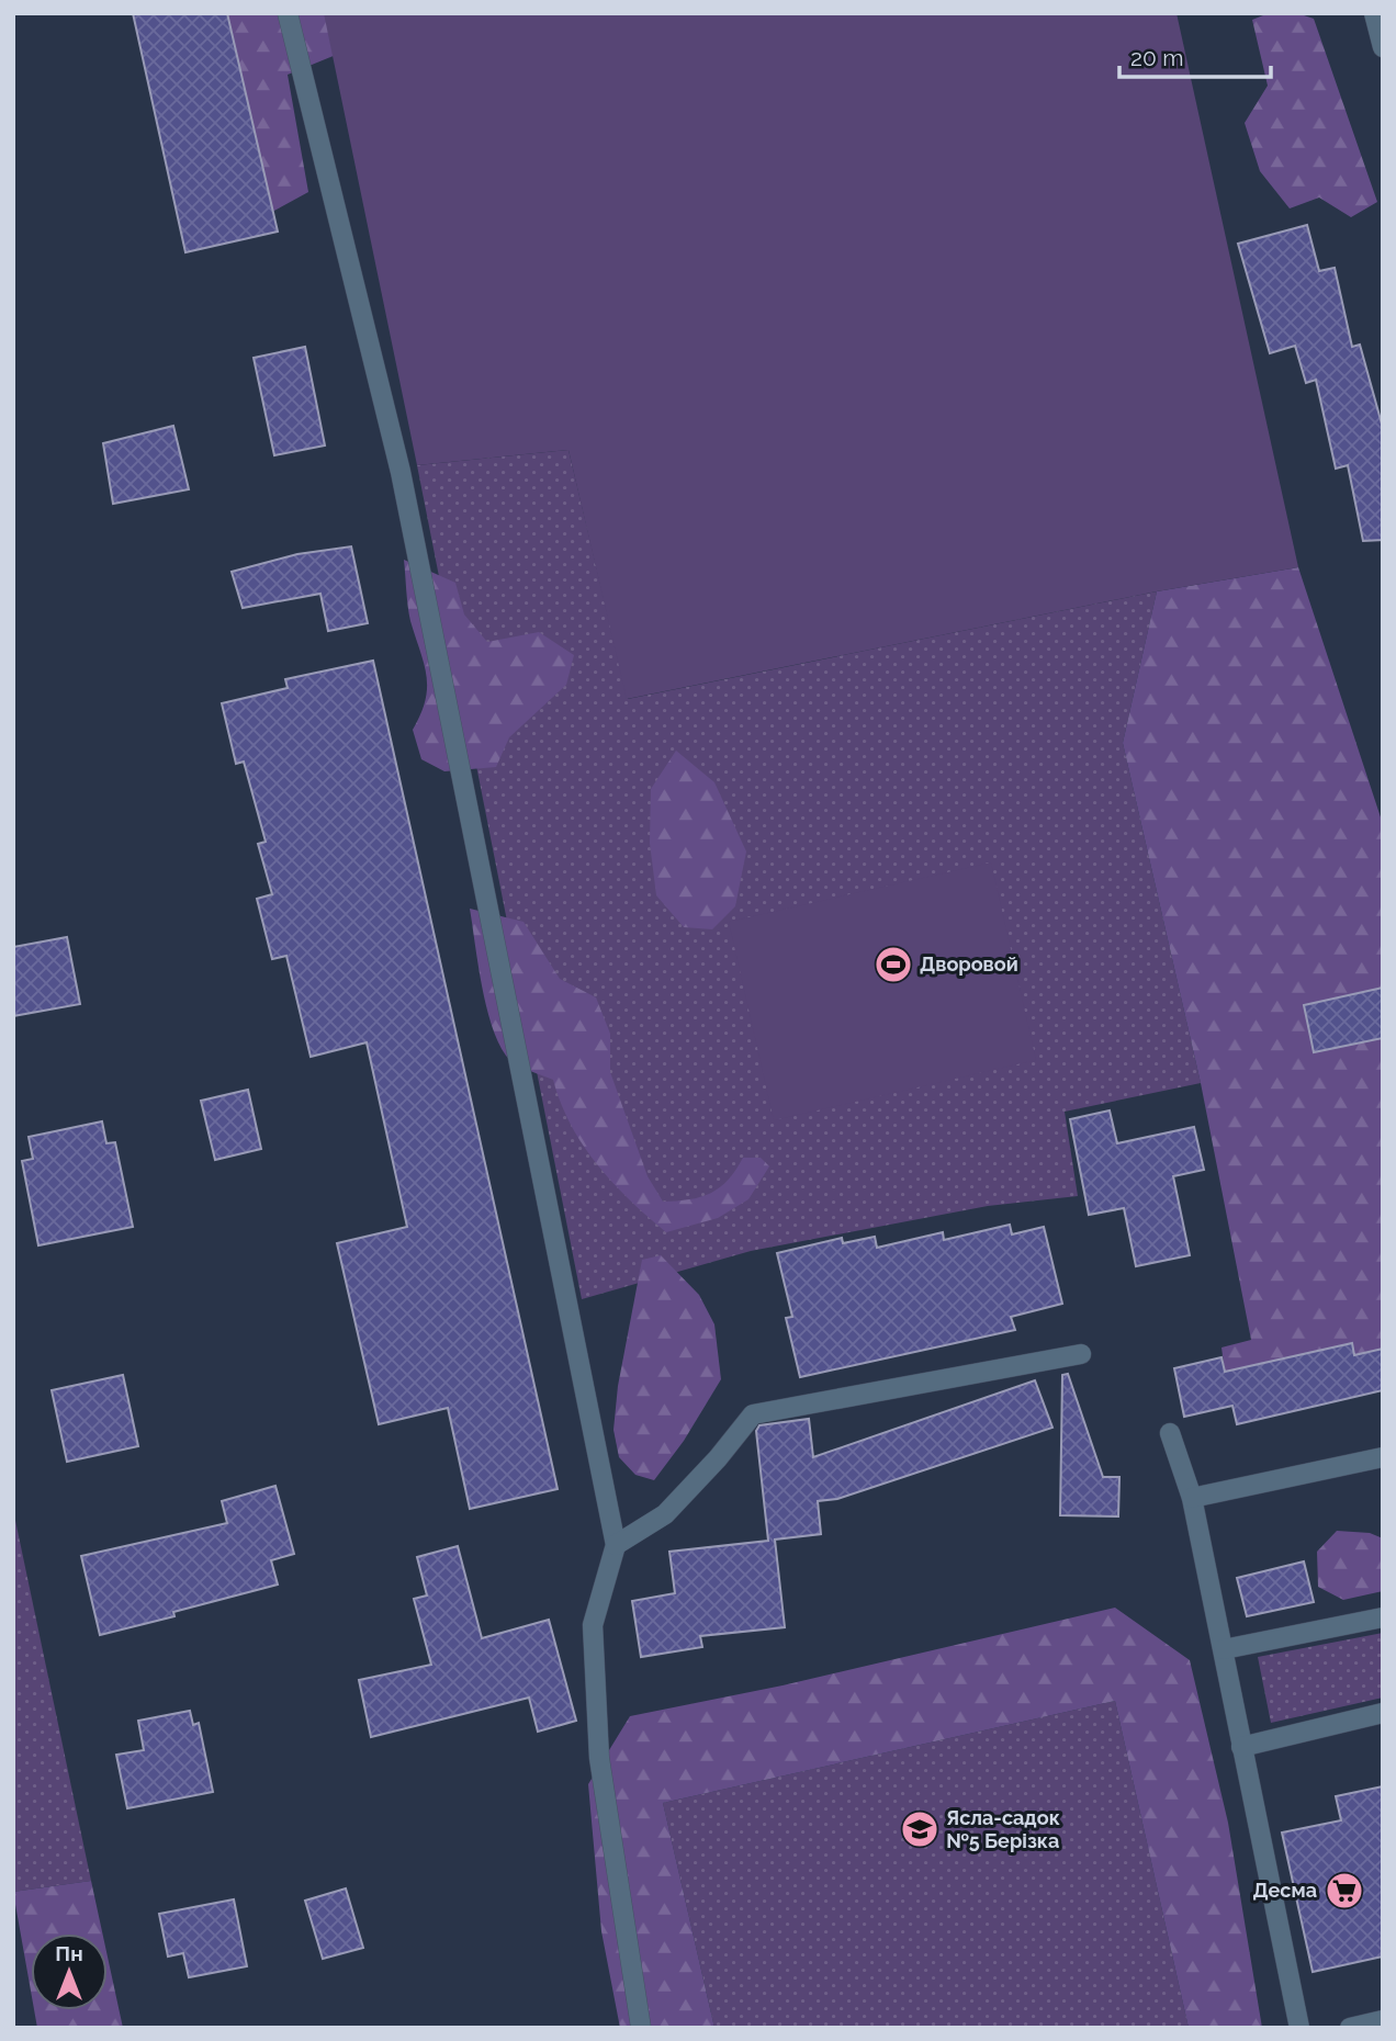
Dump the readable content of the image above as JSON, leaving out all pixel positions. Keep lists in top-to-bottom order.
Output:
{
  "places": {
    "sports": ["Дворовой"],
    "school or university": ["Ясла-садок №5 Берізка"],
    "supermarket": ["Десма"]
  },
  "scale_bar": "20 m",
  "north": "top"
}
